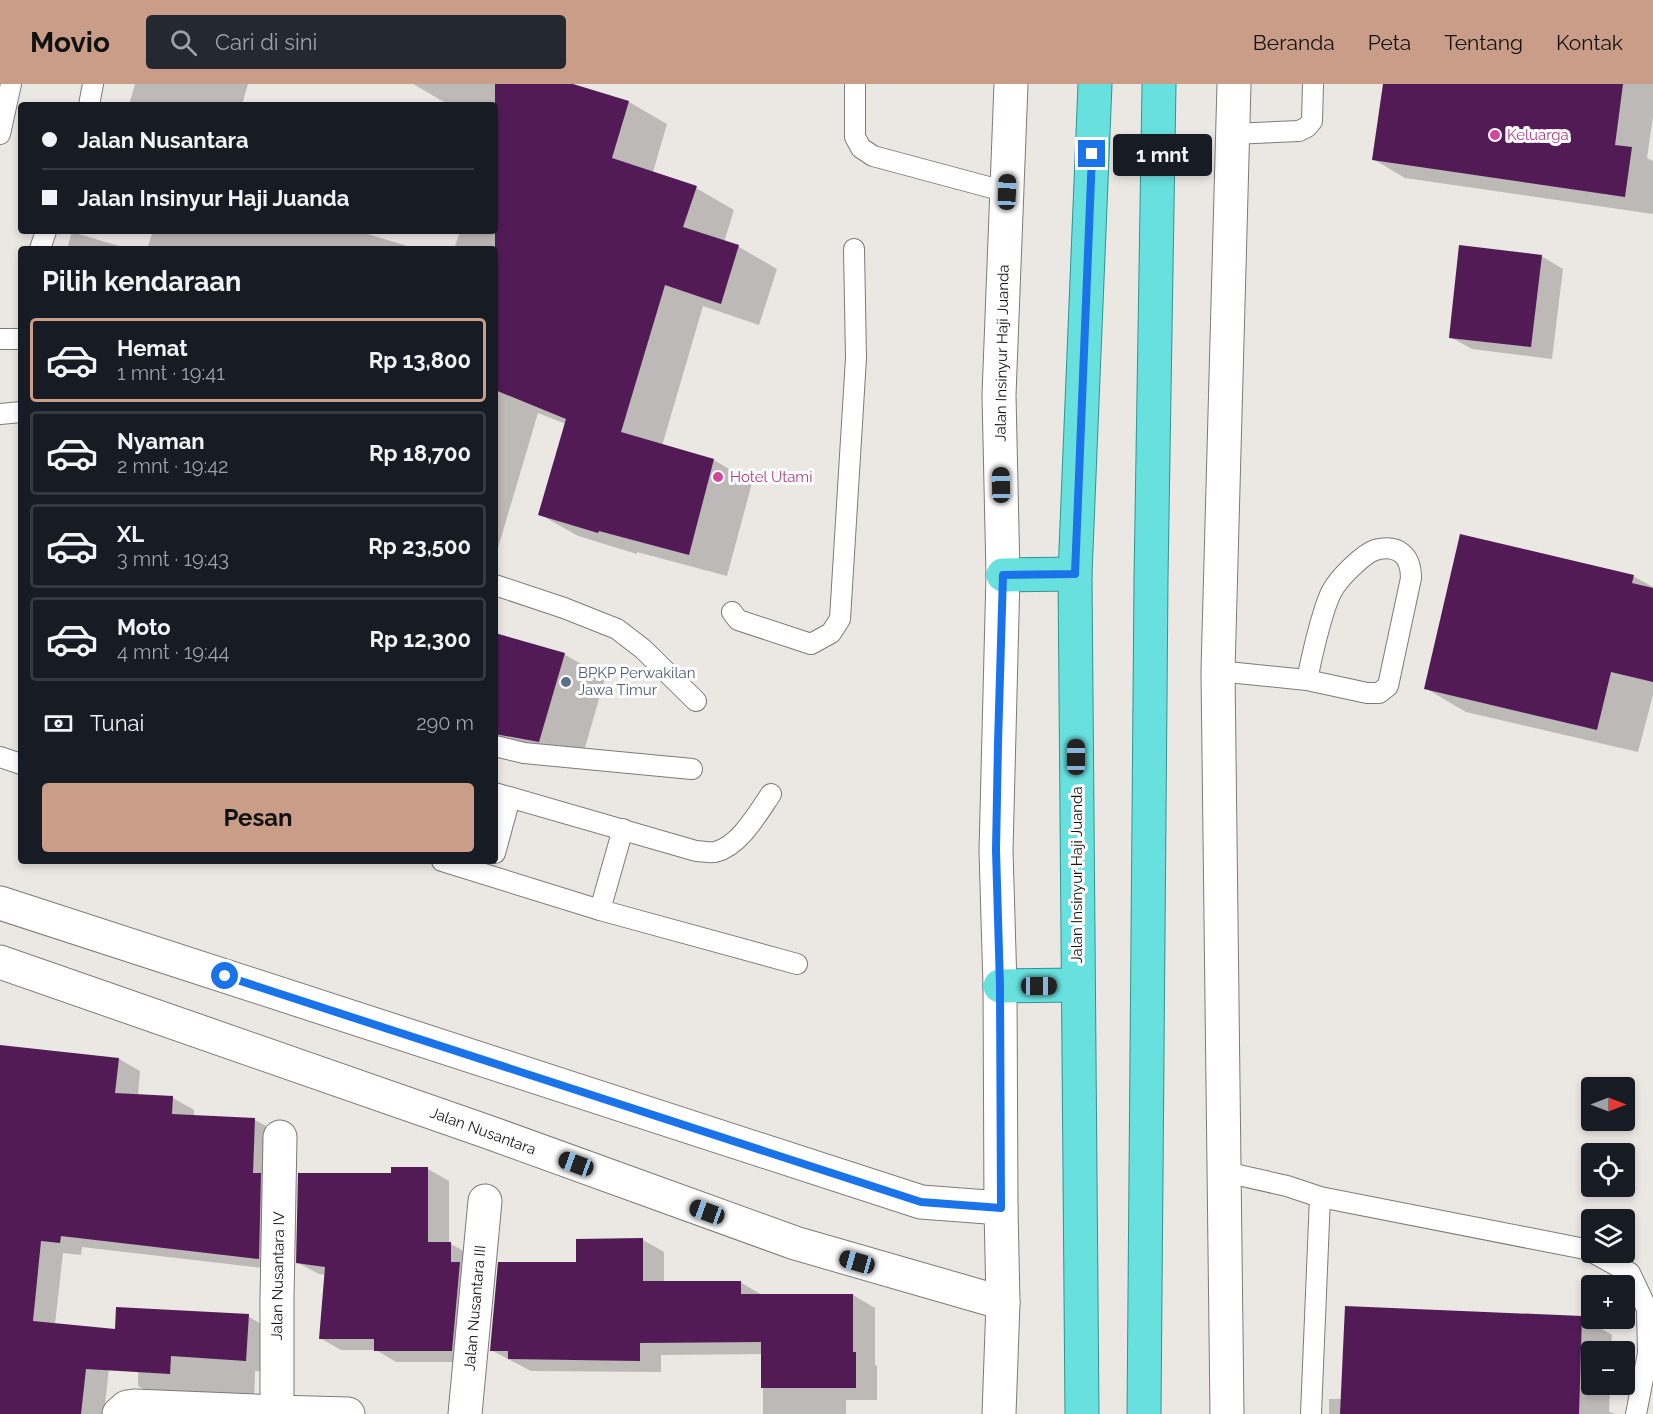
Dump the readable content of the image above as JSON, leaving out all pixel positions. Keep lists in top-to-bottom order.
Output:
{
  "streets": {
    "highway": ["Jalan Insinyur Haji Juanda"],
    "street": ["Jalan Nusantara", "Jalan Nusantara IV", "Jalan Nusantara III"]
  },
  "crossings": [
    ["Jalan Insinyur Haji Juanda", "Jalan Nusantara"]
  ],
  "places": ["Keluarga", "Hotel Utami", "BPKP Perwakilan Jawa Timur"],
  "north": "right",
  "page": {
    "header": "Movio",
    "search": "Cari di sini",
    "nav": [
      "Beranda",
      "Peta",
      "Tentang",
      "Kontak"
    ],
    "banner": ["Jalan Nusantara", "Jalan Insinyur Haji Juanda"],
    "bubble": "1 mnt",
    "heading": "Pilih kendaraan",
    "list": [
      {
        "name": "Hemat",
        "note": "1 mnt · 19:41",
        "value": "Rp 13,800"
      },
      {
        "name": "Nyaman",
        "note": "2 mnt · 19:42",
        "value": "Rp 18,700"
      },
      {
        "name": "XL",
        "note": "3 mnt · 19:43",
        "value": "Rp 23,500"
      },
      {
        "name": "Moto",
        "note": "4 mnt · 19:44",
        "value": "Rp 12,300"
      }
    ],
    "pay": ["Tunai", "290 m"],
    "buttons": "Pesan",
    "map_buttons": ["+", "−"]
  }
}
